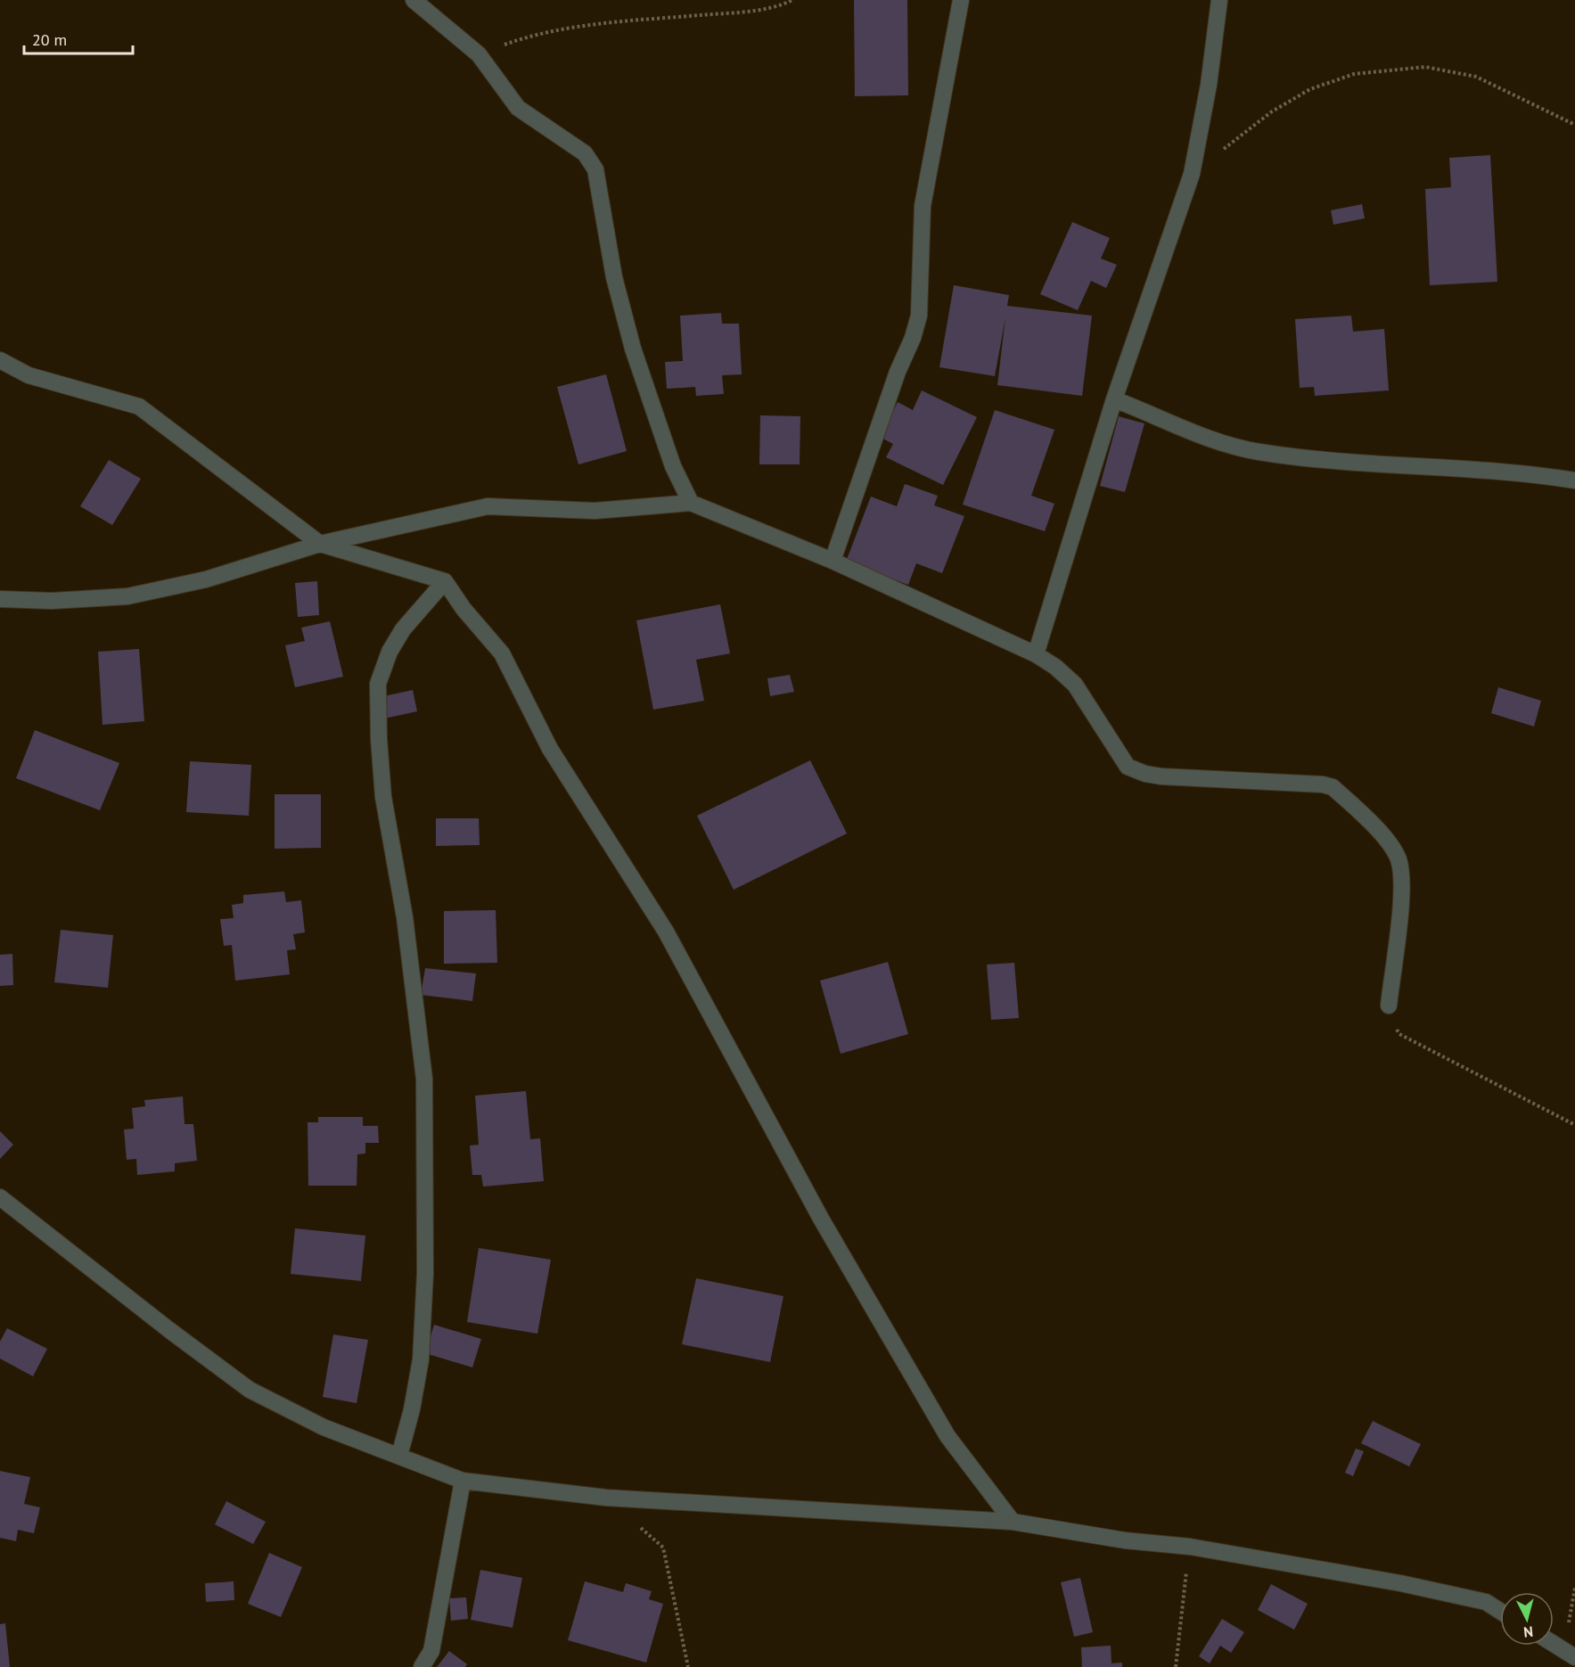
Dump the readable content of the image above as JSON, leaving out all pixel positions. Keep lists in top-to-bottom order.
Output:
{
  "scale_bar": "20 m",
  "north": "bottom"
}
